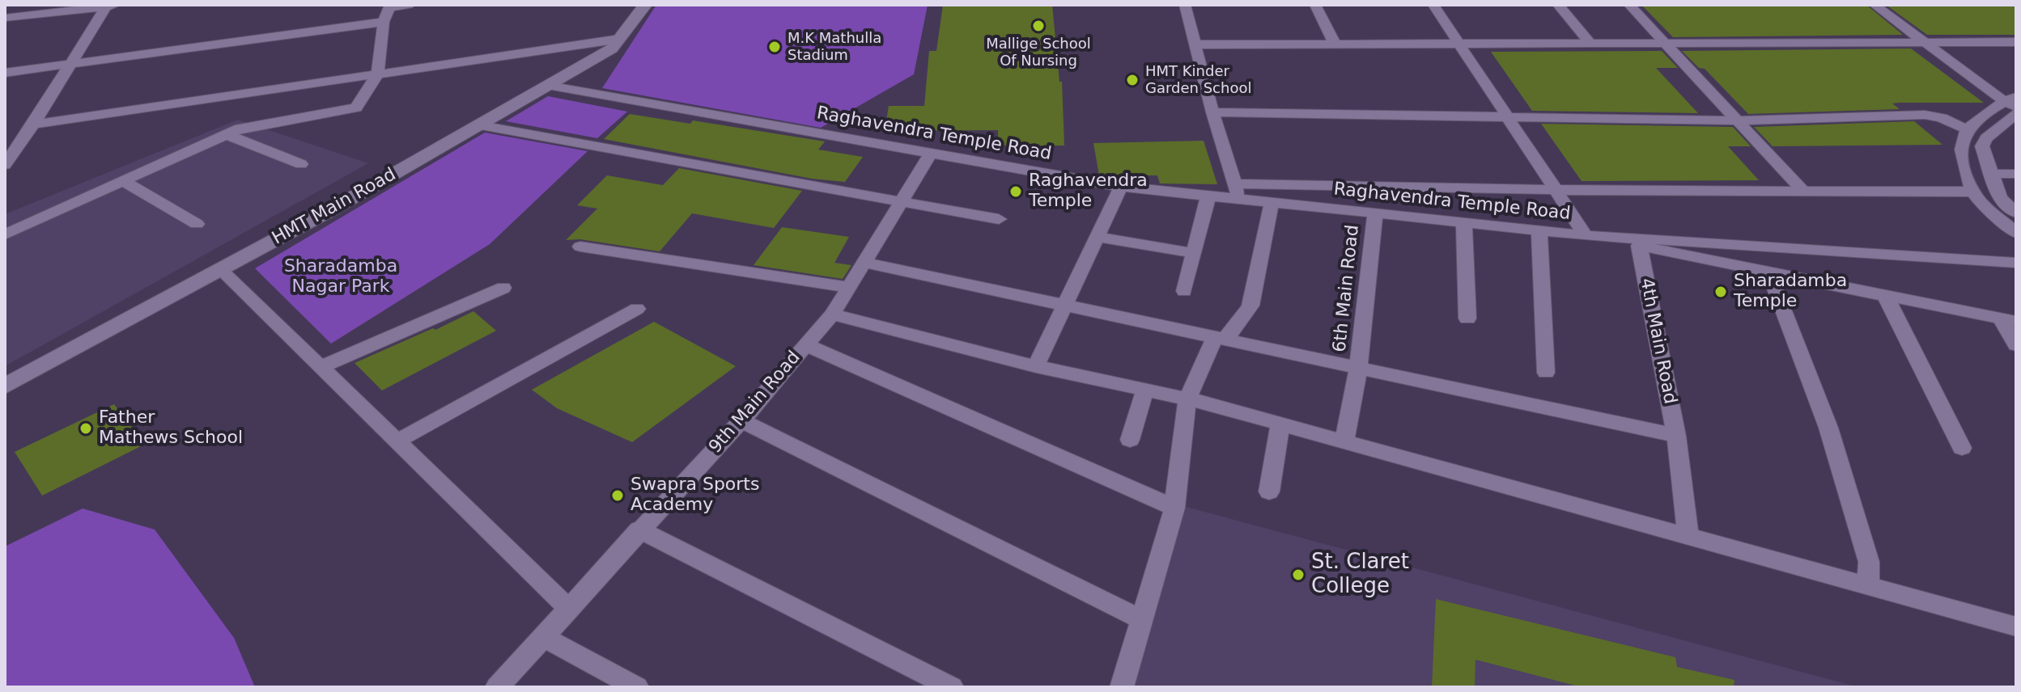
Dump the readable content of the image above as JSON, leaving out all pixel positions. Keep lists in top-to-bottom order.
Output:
{
  "streets": {
    "street": [
      "Raghavendra Temple Road",
      "HMT Main Road",
      "6th Main Road",
      "4th Main Road",
      "9th Main Road"
    ]
  },
  "crossings": [
    ["Raghavendra Temple Road", "HMT Main Road"],
    ["Raghavendra Temple Road", "6th Main Road"],
    ["Raghavendra Temple Road", "9th Main Road"]
  ],
  "parks": ["Sharadamba Nagar Park"],
  "places": [
    "Mallige School Of Nursing",
    "M.K Mathulla Stadium",
    "HMT Kinder Garden School",
    "Raghavendra Temple",
    "Sharadamba Temple",
    "Father Mathews School",
    "Swapra Sports Academy",
    "St. Claret College"
  ]
}
